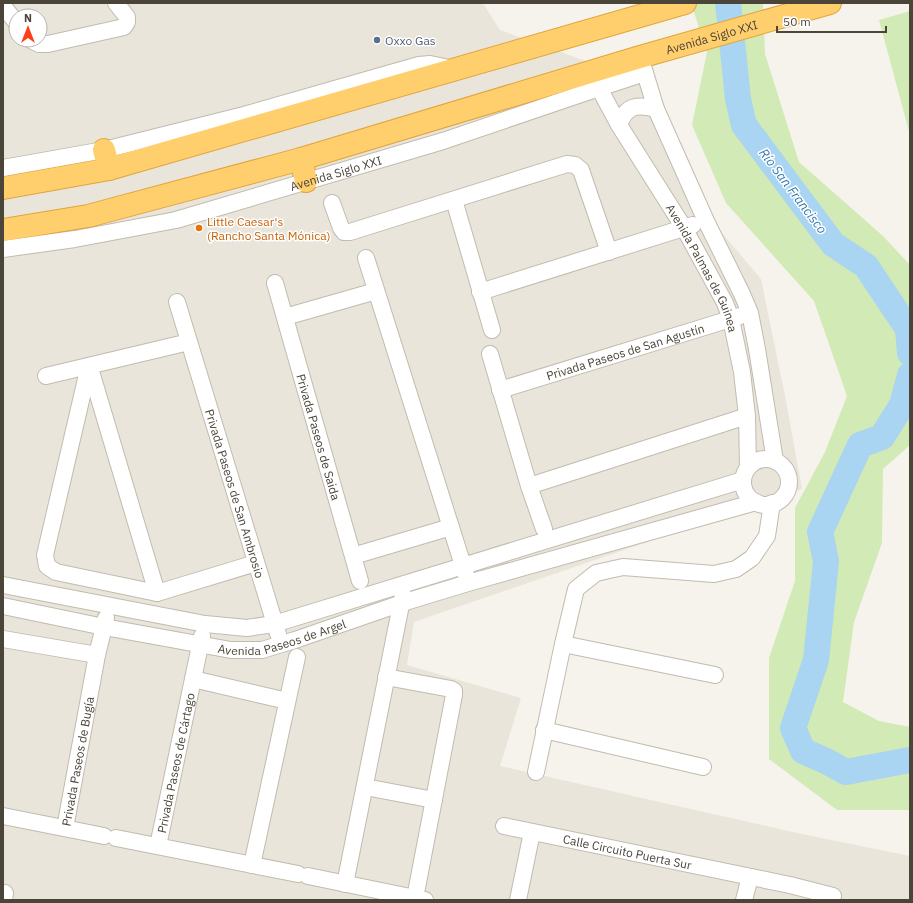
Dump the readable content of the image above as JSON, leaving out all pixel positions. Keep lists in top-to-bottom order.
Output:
{
  "streets": {
    "highway": ["Avenida Siglo XXI"],
    "street": [
      "Avenida Palmas de Guinea",
      "Privada Paseos de San Agustín",
      "Privada Paseos de Saida",
      "Privada Paseos de San Ambrosio",
      "Avenida Paseos de Argel",
      "Privada Paseos de Bugía",
      "Privada Paseos de Cártago",
      "Calle Circuito Puerta Sur"
    ]
  },
  "crossings": [
    ["Avenida Siglo XXI", "Avenida Palmas de Guinea"],
    ["Avenida Palmas de Guinea", "Privada Paseos de San Agustín"],
    ["Avenida Palmas de Guinea", "Avenida Paseos de Argel"],
    ["Privada Paseos de San Ambrosio", "Avenida Paseos de Argel"],
    ["Avenida Paseos de Argel", "Privada Paseos de Bugía"],
    ["Avenida Paseos de Argel", "Privada Paseos de Cártago"],
    ["Privada Paseos de Bugía", "Privada Paseos de Cártago"]
  ],
  "water": ["Río San Francisco"],
  "places": ["Oxxo Gas", "Little Caesar's (Rancho Santa Mónica)"],
  "scale_bar": "50 m",
  "north": "top"
}
